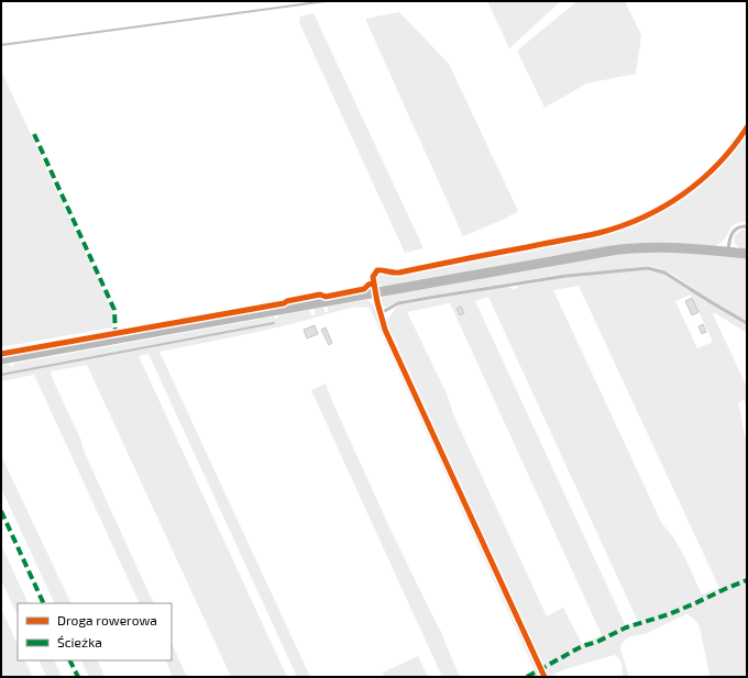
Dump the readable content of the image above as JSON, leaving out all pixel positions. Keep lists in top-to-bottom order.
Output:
{
  "legend": ["Droga rowerowa", "Ścieżka"]
}
